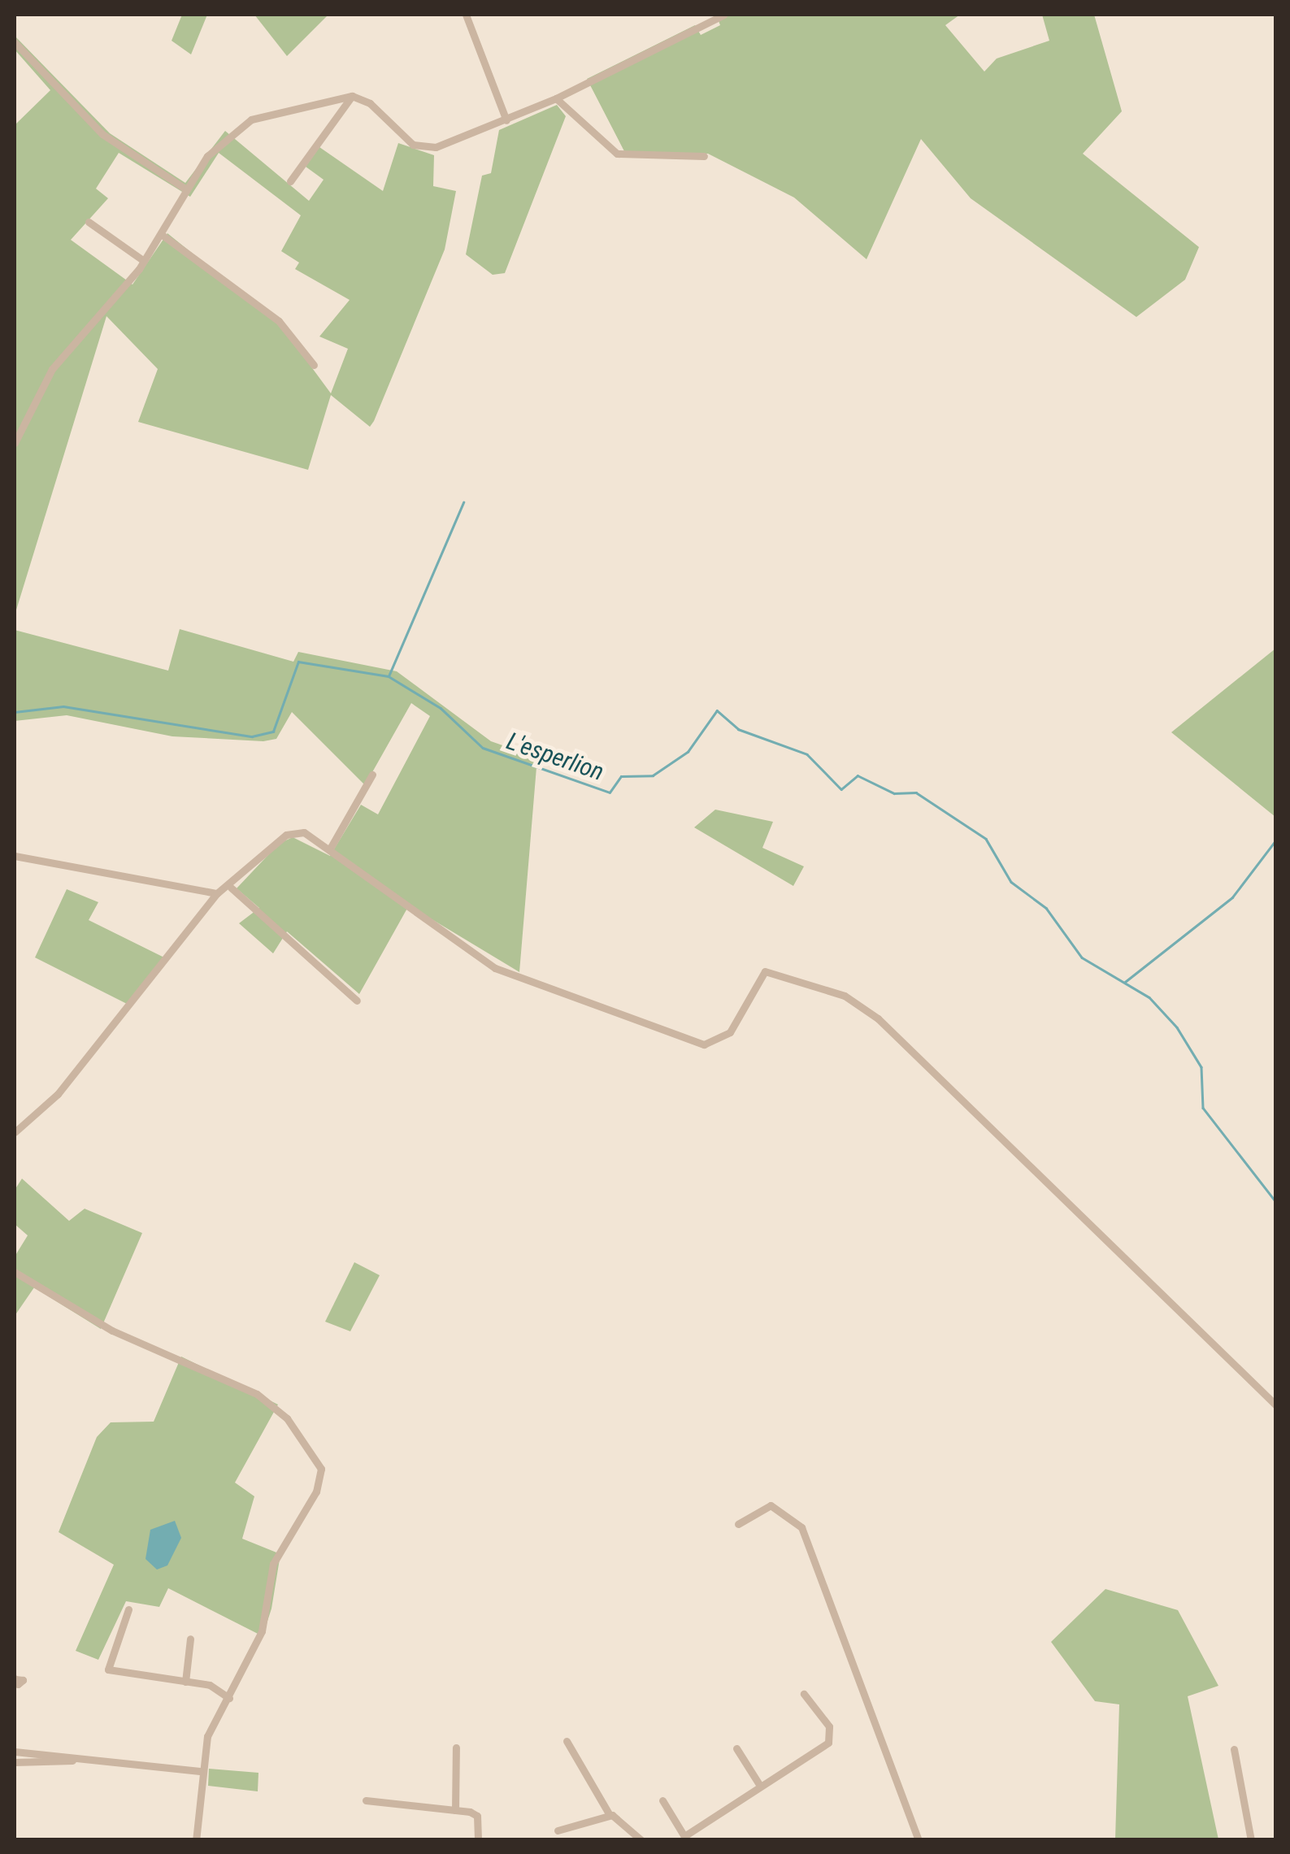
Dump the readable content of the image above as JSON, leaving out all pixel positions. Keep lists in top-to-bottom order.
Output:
{
  "water": ["L'esperlion"]
}
